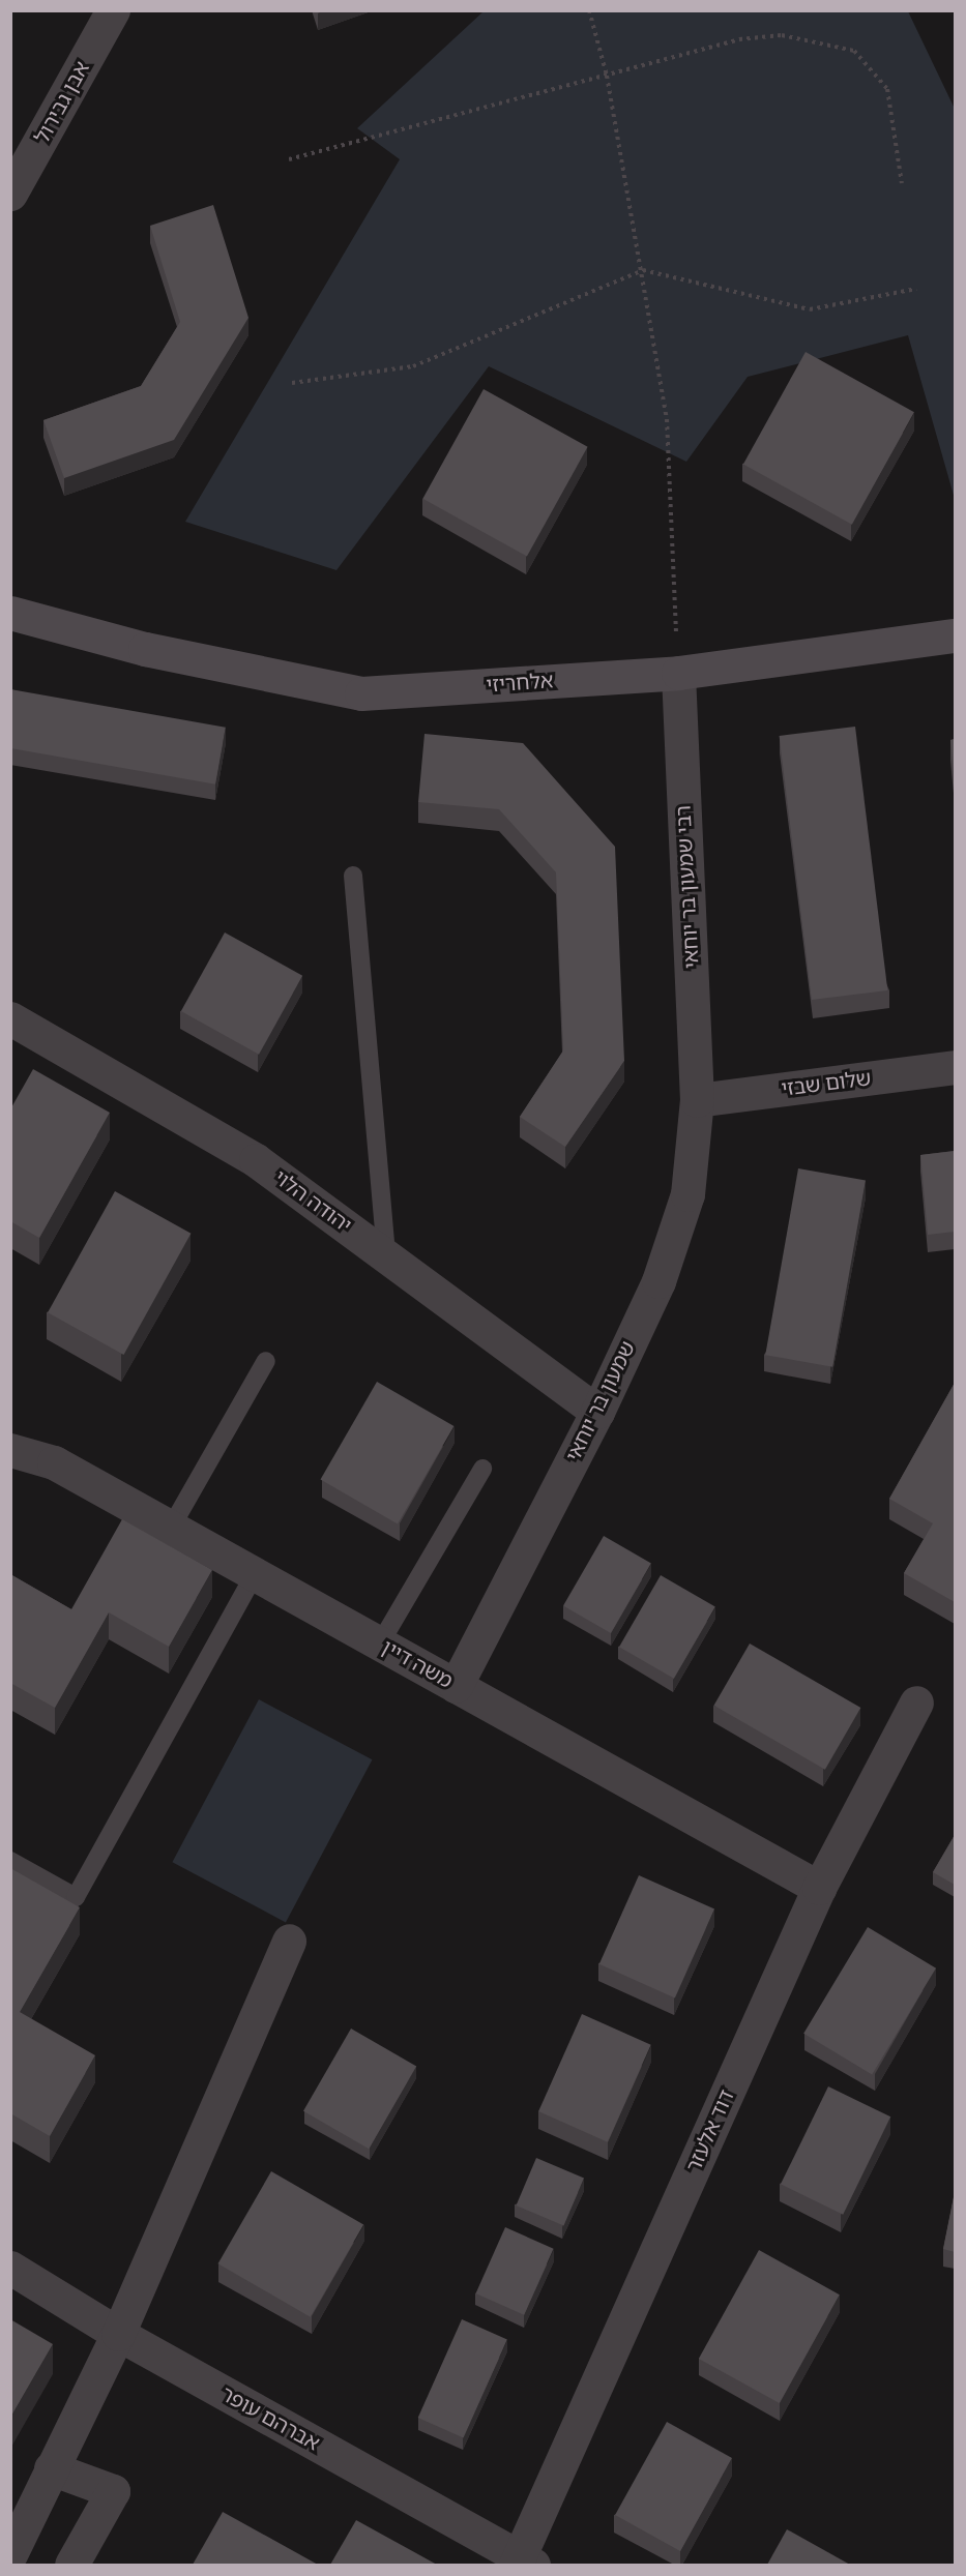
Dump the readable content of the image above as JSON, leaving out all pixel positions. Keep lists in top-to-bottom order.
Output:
{
  "streets": {
    "street": [
      "אבן גבירול",
      "אלחריזי",
      "רבי שמעון בר יוחאי",
      "שלום שבזי",
      "יהודה הלוי",
      "שמעון בר יוחאי",
      "משה דיין",
      "דוד אלעזר",
      "אברהם עופר"
    ]
  },
  "crossings": [
    ["אלחריזי", "רבי שמעון בר יוחאי"],
    ["רבי שמעון בר יוחאי", "שלום שבזי"],
    ["רבי שמעון בר יוחאי", "שמעון בר יוחאי"],
    ["שלום שבזי", "שמעון בר יוחאי"],
    ["יהודה הלוי", "שמעון בר יוחאי"],
    ["שמעון בר יוחאי", "משה דיין"],
    ["משה דיין", "דוד אלעזר"],
    ["דוד אלעזר", "אברהם עופר"]
  ]
}
